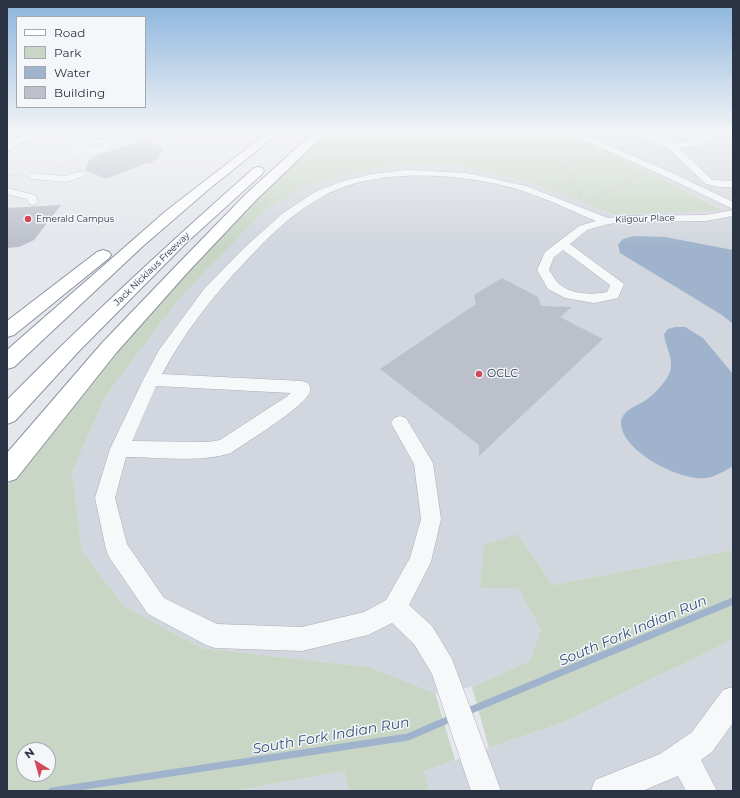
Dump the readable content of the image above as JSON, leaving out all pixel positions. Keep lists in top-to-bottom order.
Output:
{
  "streets": {
    "main road": ["Jack Nicklaus Freeway"],
    "lane": ["Kilgour Place"]
  },
  "water": ["South Fork Indian Run"],
  "places": ["Emerald Campus", "OCLC"],
  "legend": [
    "Road",
    "Park",
    "Water",
    "Building"
  ],
  "north": "top left"
}
